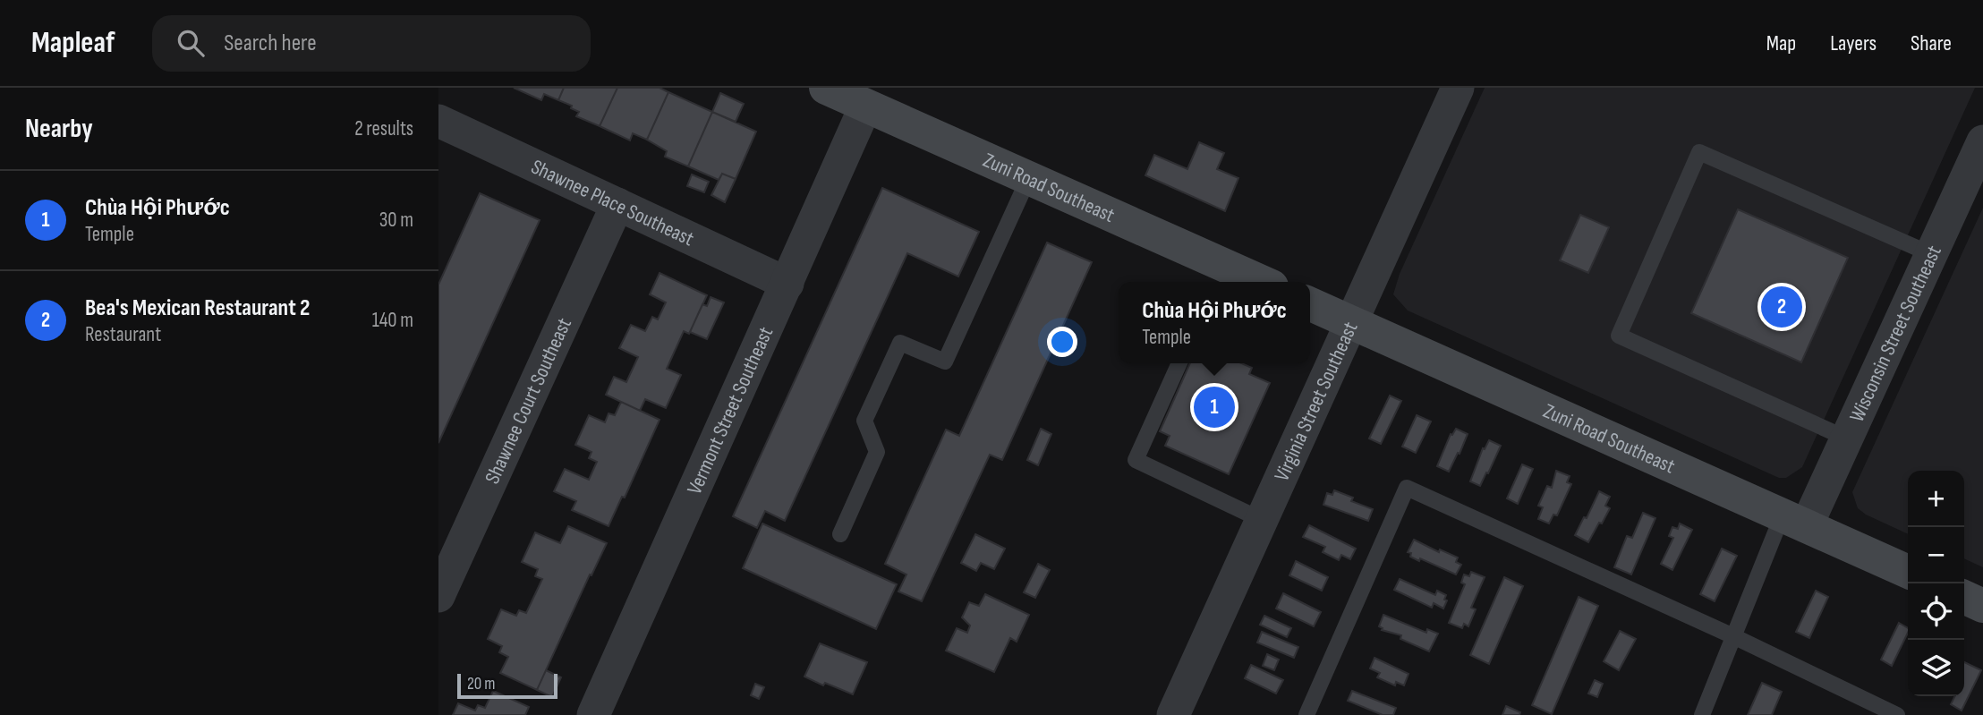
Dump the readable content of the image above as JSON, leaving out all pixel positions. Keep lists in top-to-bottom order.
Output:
{
  "streets": {
    "street": [
      "Zuni Road Southeast",
      "Shawnee Place Southeast",
      "Wisconsin Street Southeast",
      "Shawnee Court Southeast",
      "Virginia Street Southeast",
      "Vermont Street Southeast"
    ]
  },
  "crossings": [
    ["Zuni Road Southeast", "Wisconsin Street Southeast"],
    ["Zuni Road Southeast", "Virginia Street Southeast"],
    ["Zuni Road Southeast", "Vermont Street Southeast"],
    ["Shawnee Place Southeast", "Shawnee Court Southeast"],
    ["Shawnee Place Southeast", "Vermont Street Southeast"]
  ],
  "scale_bar": "20 m",
  "page": {
    "header": "Mapleaf",
    "search": "Search here",
    "nav": ["Map", "Layers", "Share"],
    "heading": ["Nearby", "2 results"],
    "list": [
      {
        "mark": "1",
        "name": "Chùa Hội Phước",
        "note": "Temple",
        "value": "30 m"
      },
      {
        "mark": "2",
        "name": "Bea's Mexican Restaurant 2",
        "note": "Restaurant",
        "value": "140 m"
      }
    ],
    "popup": ["Chùa Hội Phước", "Temple"],
    "pins": ["2", "1"],
    "map_buttons": ["+", "−"],
    "scale": "20 m"
  }
}
